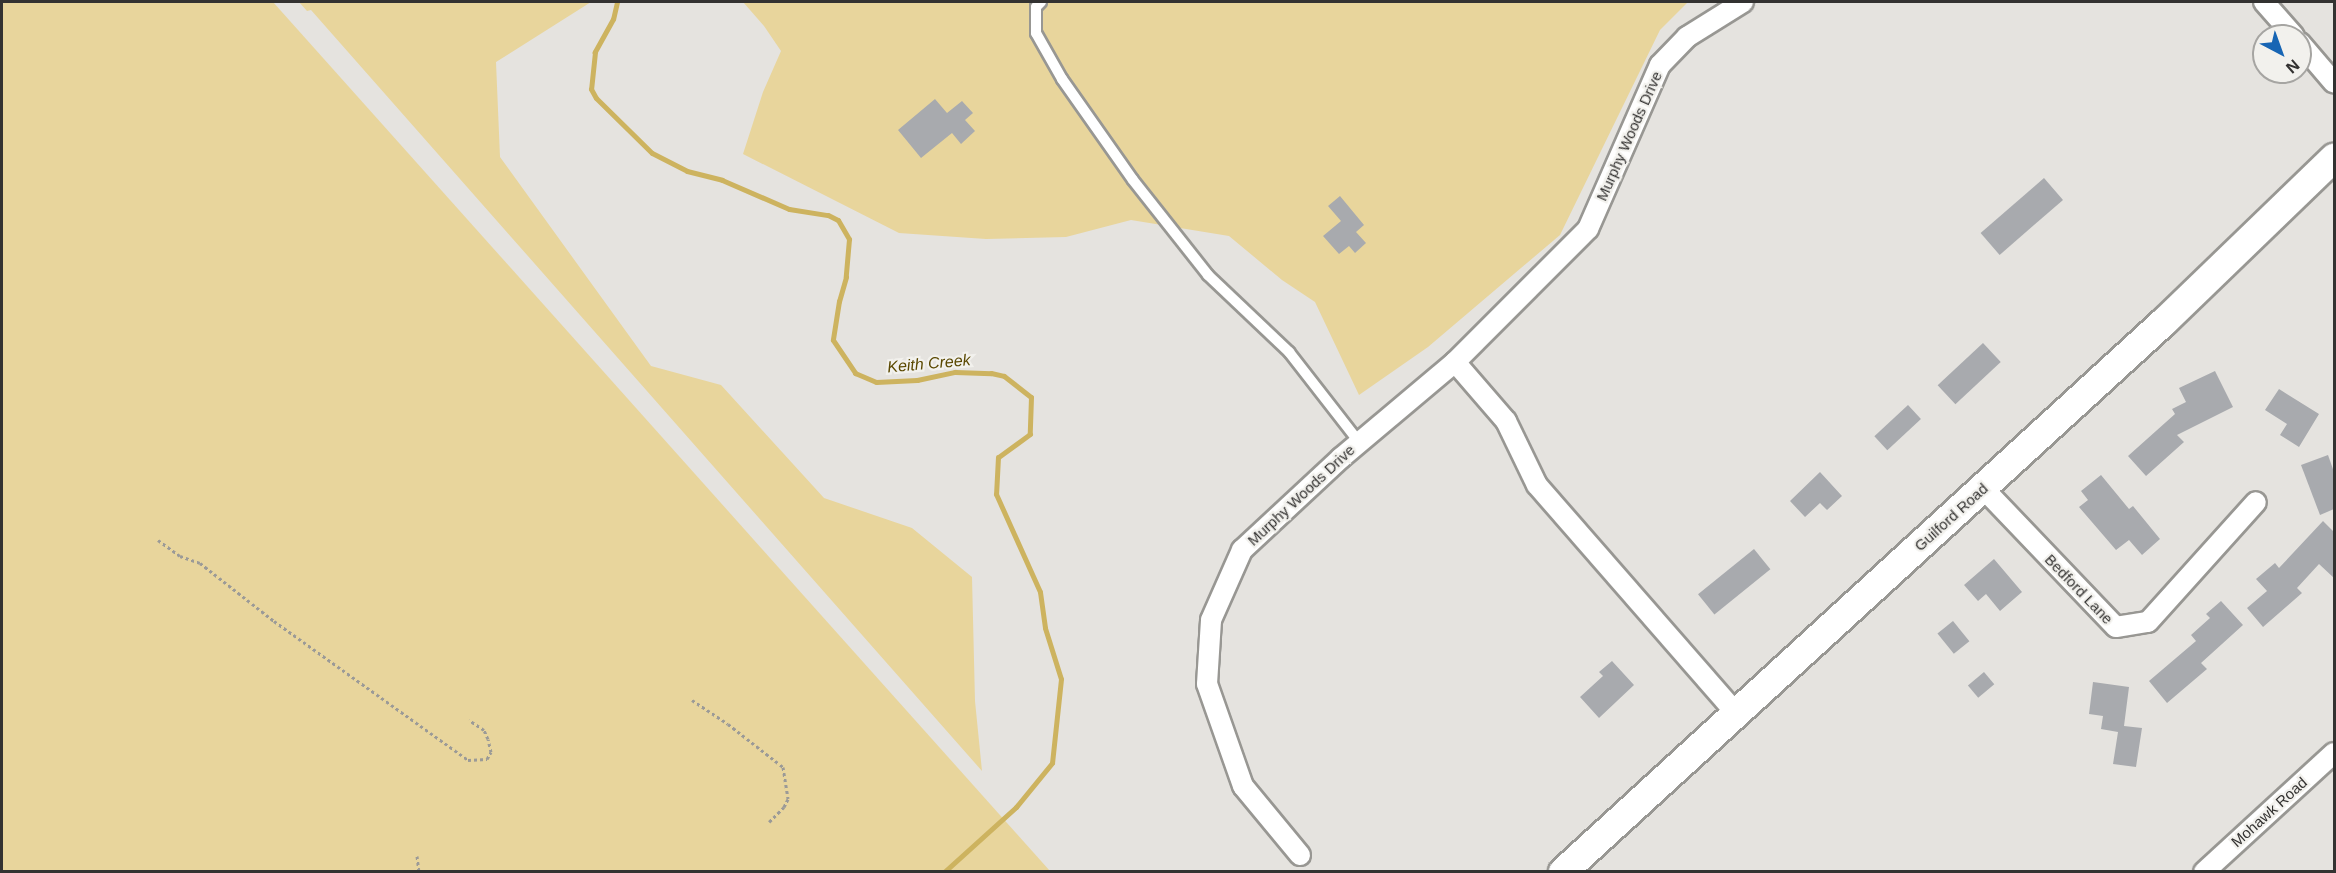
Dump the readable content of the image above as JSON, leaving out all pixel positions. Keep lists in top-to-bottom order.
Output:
{
  "streets": {
    "street": [
      "Murphy Woods Drive",
      "Guilford Road",
      "Bedford Lane",
      "Mohawk Road"
    ]
  },
  "crossings": [
    ["Guilford Road", "Bedford Lane"]
  ],
  "water": ["Keith Creek"],
  "north": "bottom right"
}
